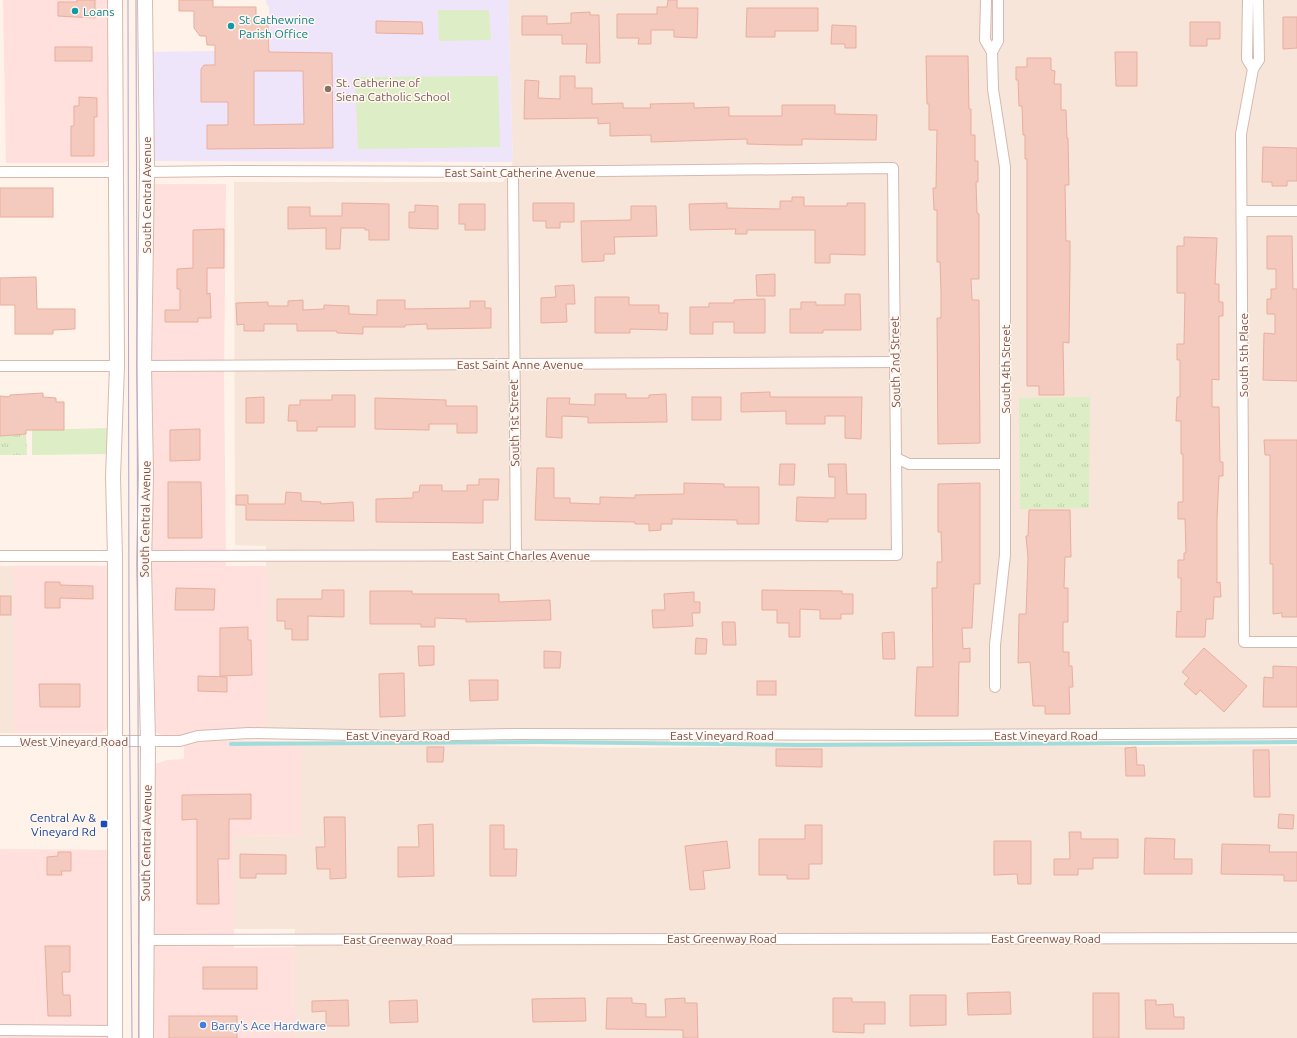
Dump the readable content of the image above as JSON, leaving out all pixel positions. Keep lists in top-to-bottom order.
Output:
{
  "streets": {
    "main road": ["South Central Avenue"],
    "street": [
      "East Saint Catherine Avenue",
      "South 5th Place",
      "South 2nd Street",
      "East Saint Anne Avenue",
      "South 4th Street",
      "South 1st Street",
      "East Saint Charles Avenue",
      "East Vineyard Road",
      "West Vineyard Road",
      "East Greenway Road"
    ]
  },
  "crossings": [
    ["East Saint Catherine Avenue", "South Central Avenue"],
    ["East Saint Catherine Avenue", "South 2nd Street"],
    ["East Saint Catherine Avenue", "South 1st Street"],
    ["South Central Avenue", "East Saint Anne Avenue"],
    ["South Central Avenue", "East Saint Charles Avenue"],
    ["South Central Avenue", "East Vineyard Road"],
    ["South Central Avenue", "West Vineyard Road"],
    ["South Central Avenue", "East Greenway Road"],
    ["South 2nd Street", "East Saint Anne Avenue"],
    ["South 2nd Street", "East Saint Charles Avenue"],
    ["East Saint Anne Avenue", "South 1st Street"],
    ["South 1st Street", "East Saint Charles Avenue"],
    ["East Vineyard Road", "West Vineyard Road"]
  ],
  "places": {
    "other": [
      "Loans",
      "St Cathewrine Parish Office",
      "St. Catherine of Siena Catholic School",
      "Barry's Ace Hardware"
    ],
    "transit": ["Central Av & Vineyard Rd"]
  }
}
